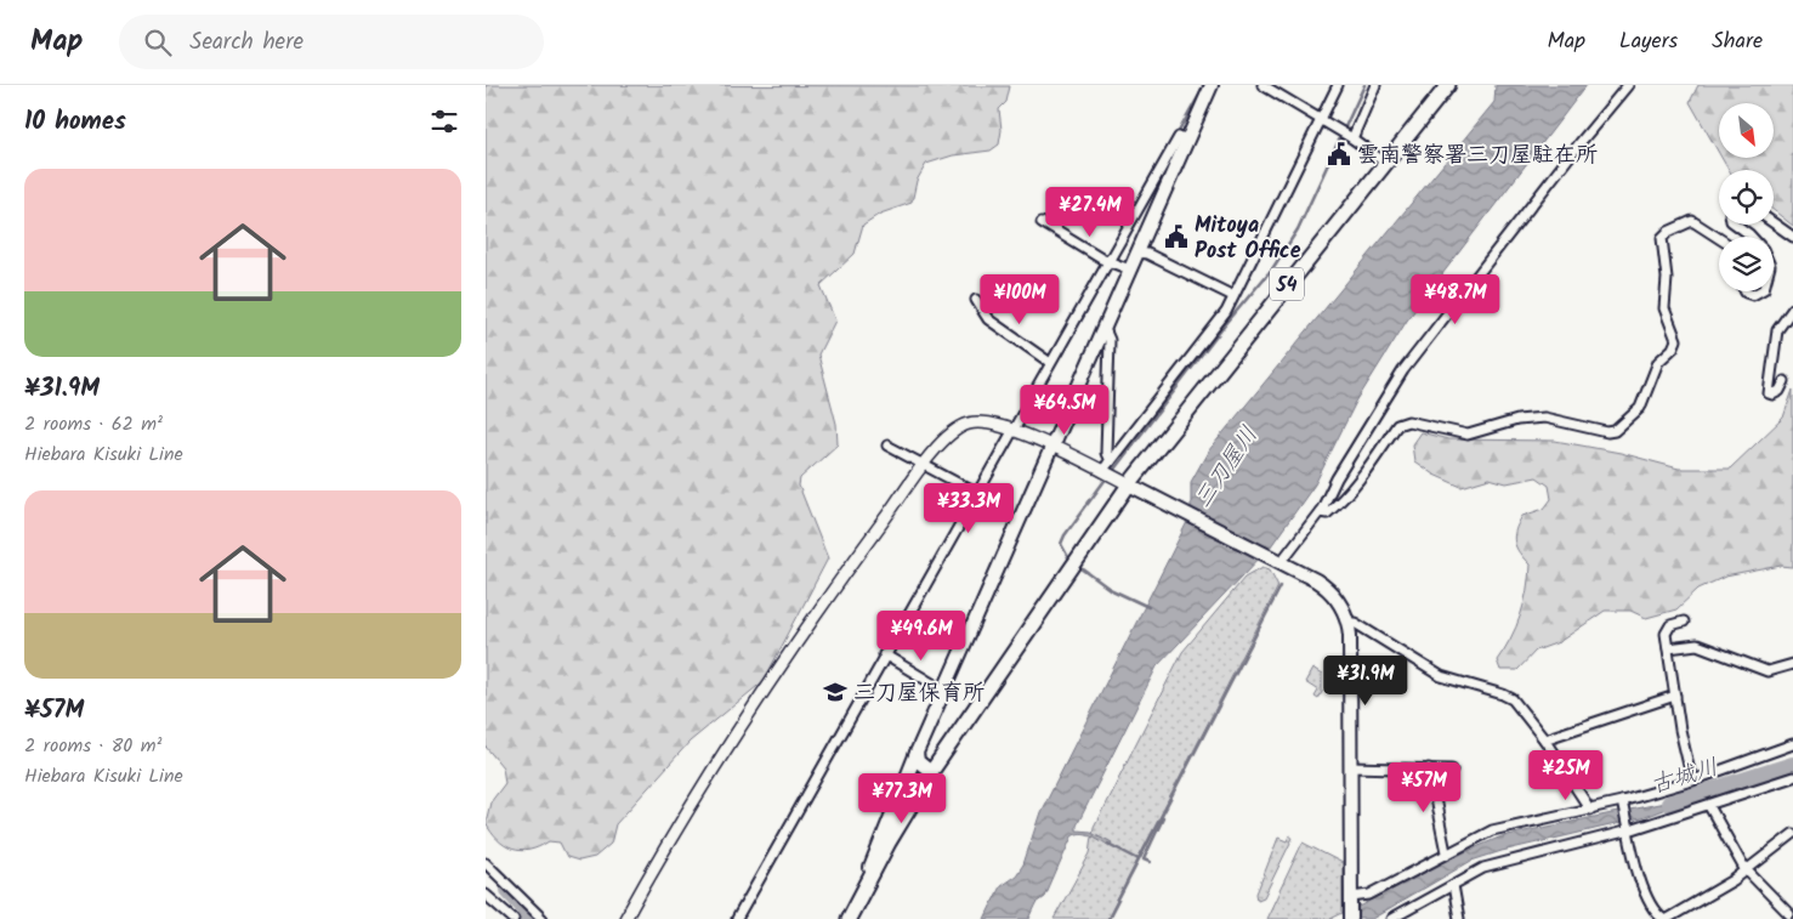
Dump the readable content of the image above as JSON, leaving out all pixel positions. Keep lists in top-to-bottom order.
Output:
{
  "streets": {
    "highway": ["54"]
  },
  "water": ["三刀屋川", "古城川"],
  "places": {
    "public building": ["雲南警察署三刀屋駐在所", "Mitoya Post Office"],
    "school or university": ["三刀屋保育所"]
  },
  "north": "bottom right",
  "page": {
    "header": "Map",
    "search": "Search here",
    "nav": ["Map", "Layers", "Share"],
    "heading": "10 homes",
    "list": [
      {
        "name": "¥31.9M",
        "note": "2 rooms · 62 m² · Hiebara Kisuki Line"
      },
      {
        "name": "¥57M",
        "note": "2 rooms · 80 m² · Hiebara Kisuki Line"
      }
    ],
    "price": [
      "¥27.4M",
      "¥100M",
      "¥48.7M",
      "¥64.5M",
      "¥33.3M",
      "¥49.6M",
      "¥31.9M",
      "¥25M",
      "¥57M",
      "¥77.3M"
    ]
  }
}
